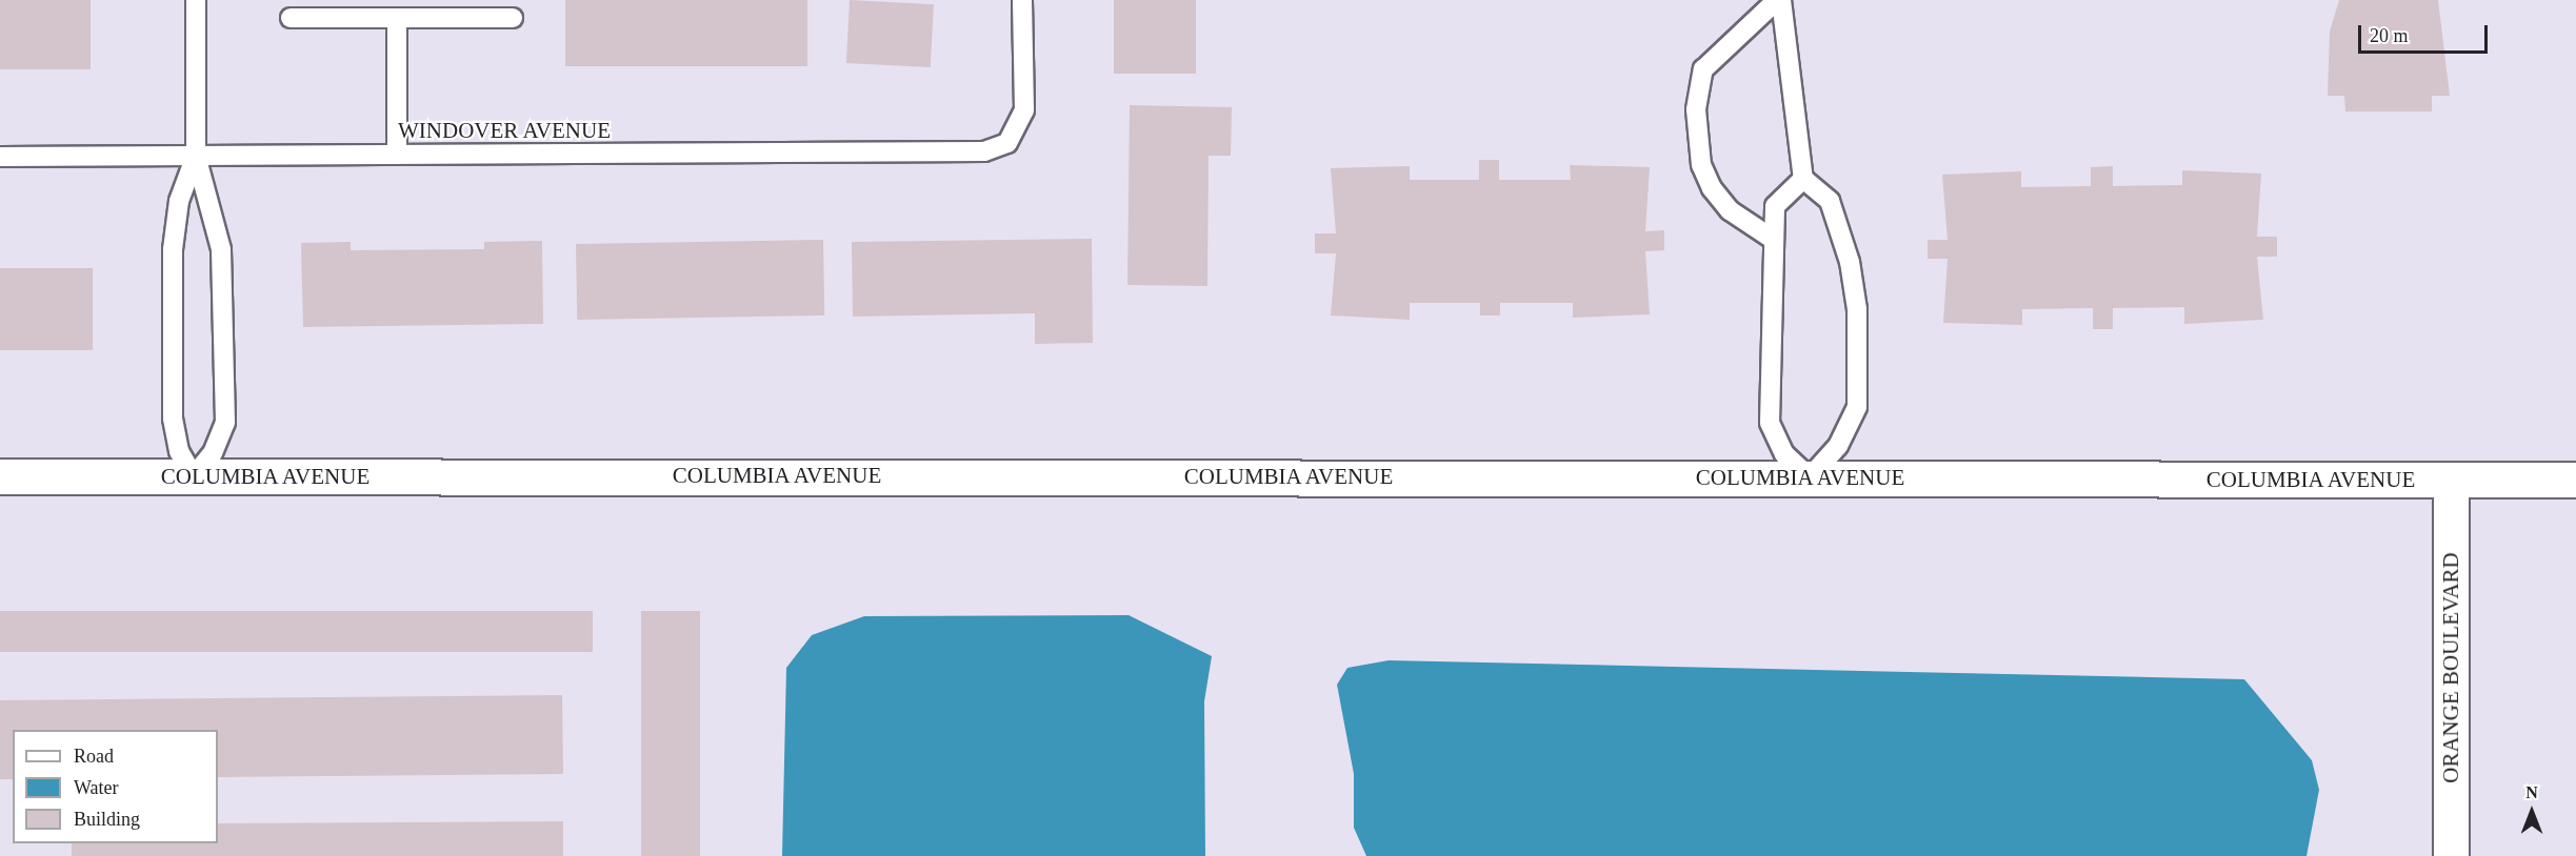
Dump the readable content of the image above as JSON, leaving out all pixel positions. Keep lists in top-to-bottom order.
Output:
{
  "streets": {
    "street": ["COLUMBIA AVENUE", "ORANGE BOULEVARD"],
    "lane": ["WINDOVER AVENUE"]
  },
  "crossings": [
    ["COLUMBIA AVENUE", "ORANGE BOULEVARD"]
  ],
  "legend": ["Road", "Water", "Building"],
  "scale_bar": "20 m",
  "north": "top"
}
